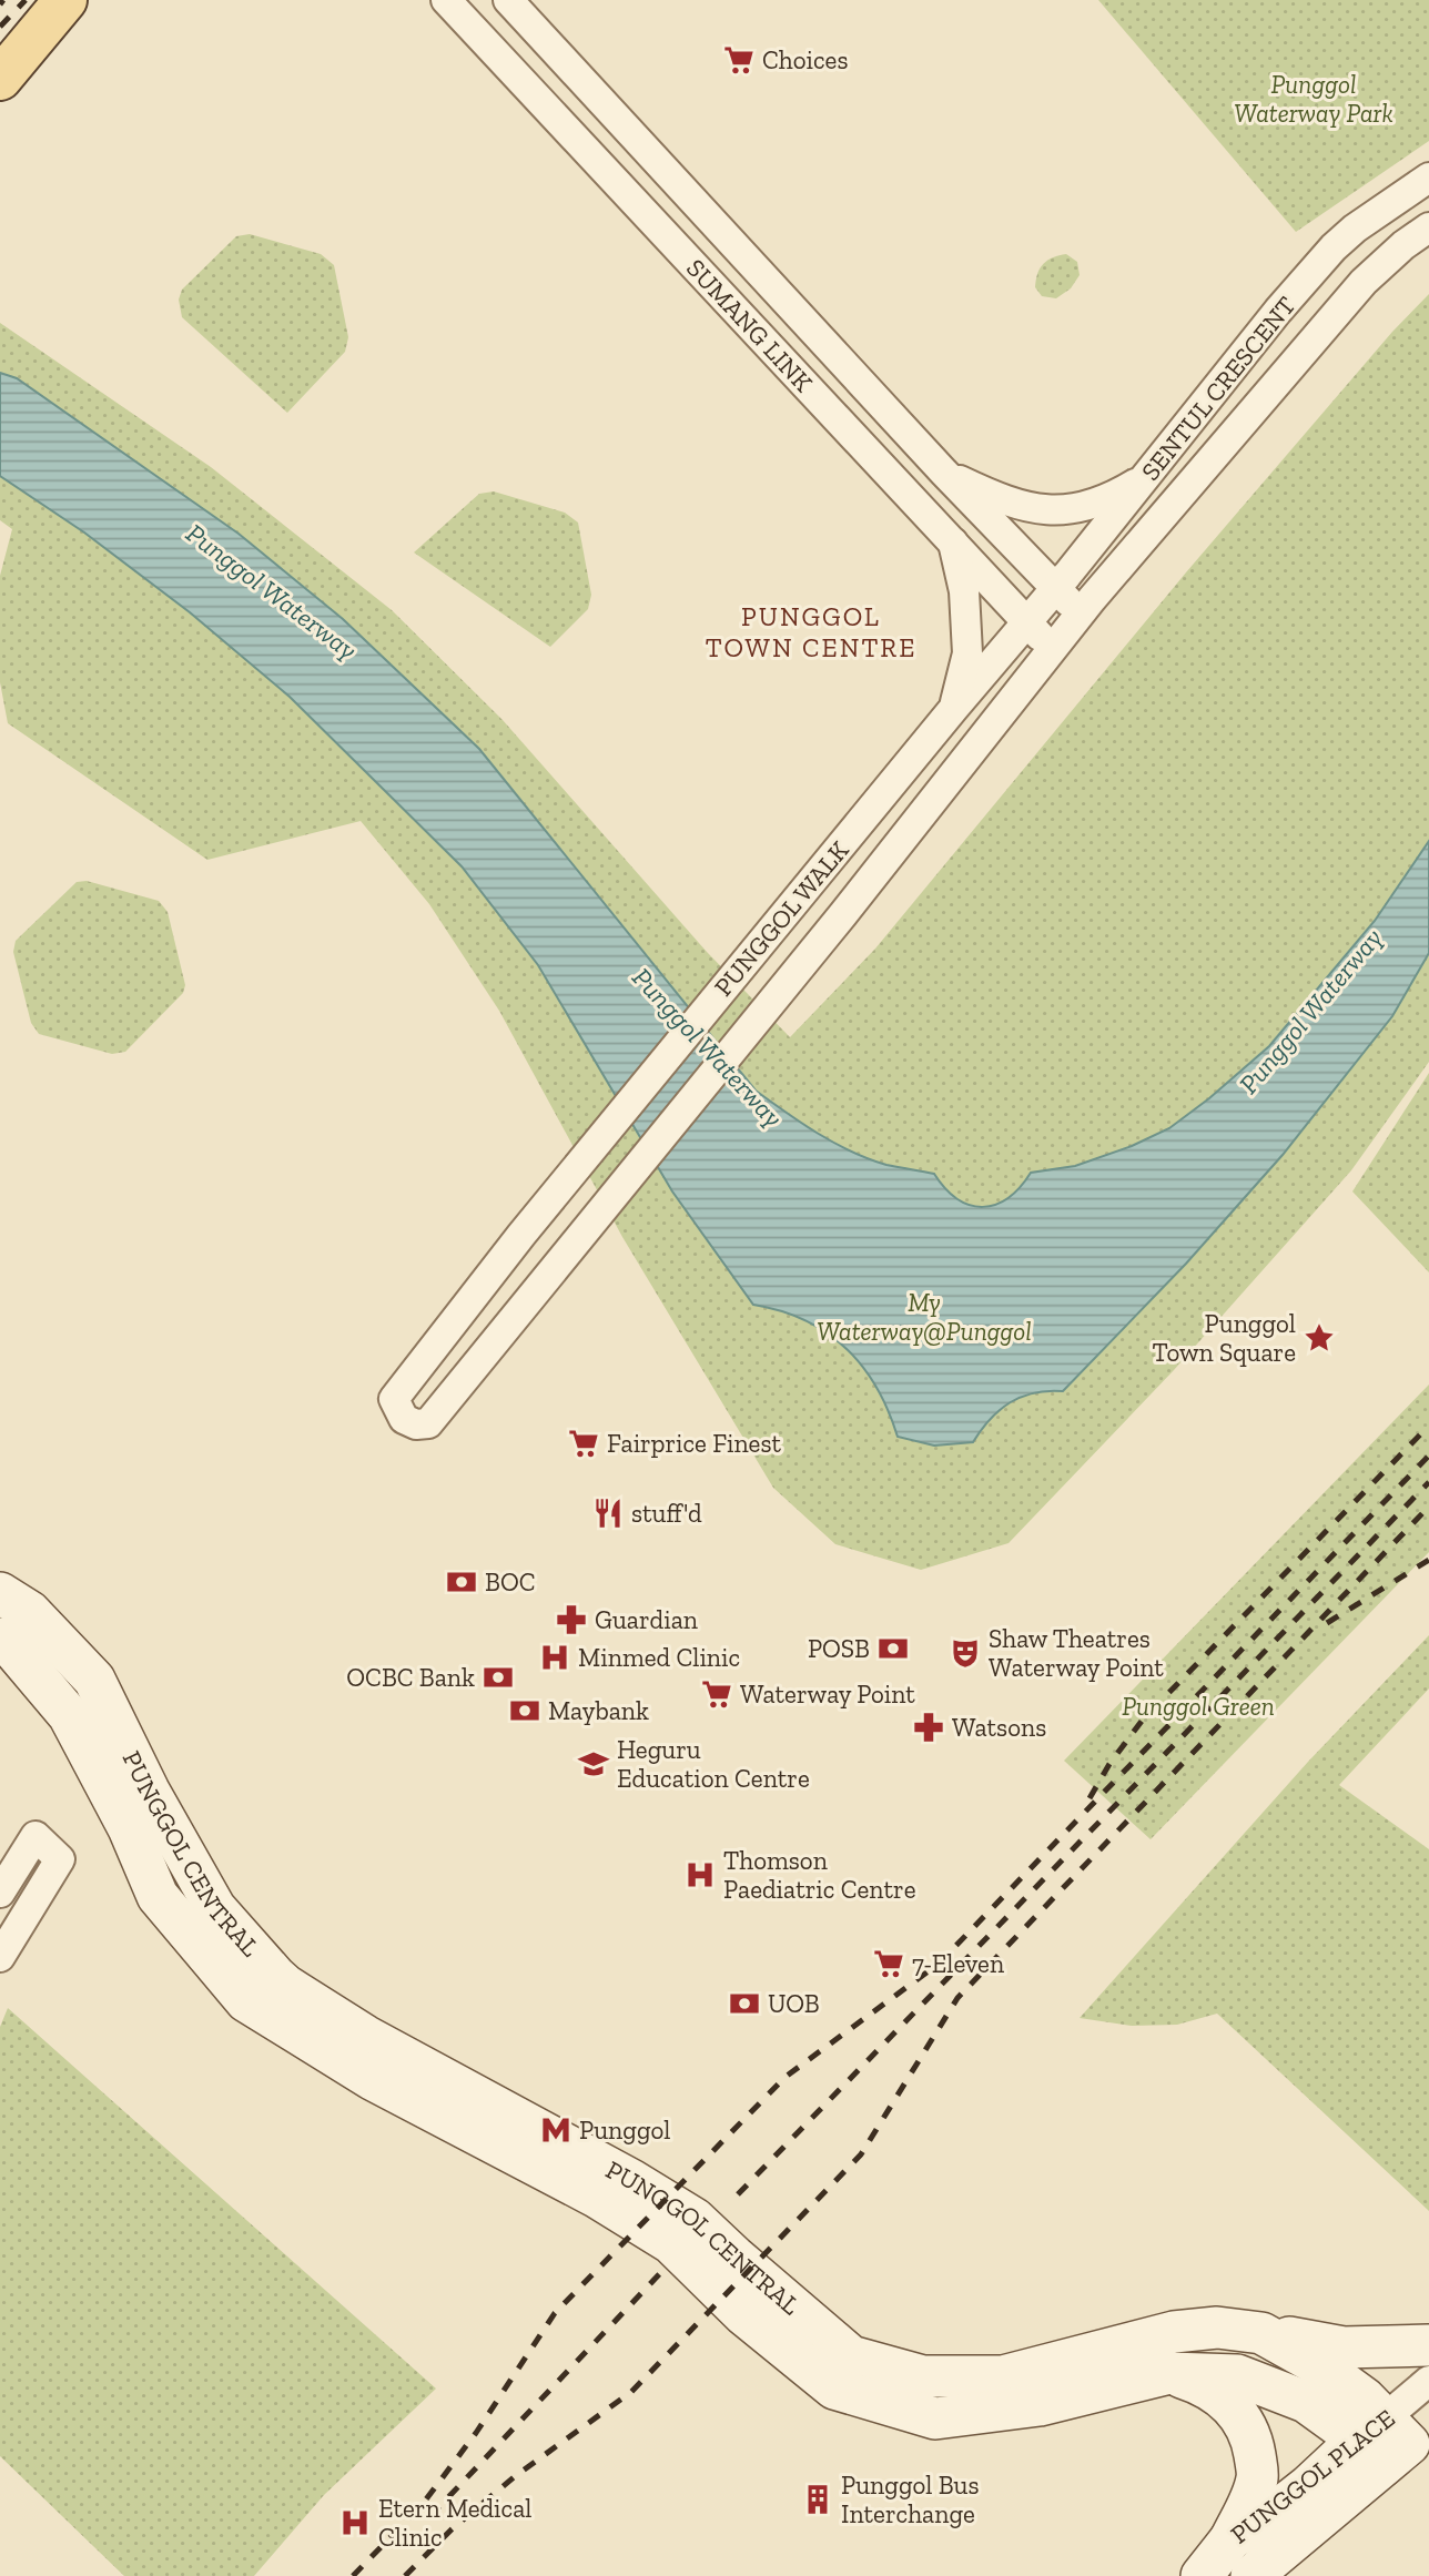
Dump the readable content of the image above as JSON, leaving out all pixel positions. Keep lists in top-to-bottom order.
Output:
{
  "streets": {
    "main road": ["PUNGGOL CENTRAL", "PUNGGOL PLACE"],
    "street": ["SUMANG LINK", "SENTUL CRESCENT", "PUNGGOL WALK"]
  },
  "crossings": [
    ["SUMANG LINK", "SENTUL CRESCENT"],
    ["SUMANG LINK", "PUNGGOL WALK"],
    ["SENTUL CRESCENT", "PUNGGOL WALK"],
    ["PUNGGOL CENTRAL", "PUNGGOL PLACE"]
  ],
  "districts": ["PUNGGOL TOWN CENTRE"],
  "water": ["Punggol Waterway"],
  "parks": ["Punggol Waterway Park", "My Waterway@Punggol", "Punggol Green"],
  "places": {
    "supermarket": [
      "Choices",
      "Fairprice Finest",
      "Waterway Point",
      "7-Eleven"
    ],
    "place": ["Punggol Town Square"],
    "restaurant": ["stuff'd"],
    "bank": [
      "BOC",
      "POSB",
      "OCBC Bank",
      "Maybank",
      "UOB"
    ],
    "pharmacy": ["Guardian", "Watsons"],
    "theatre": ["Shaw Theatres Waterway Point"],
    "hospital": ["Minmed Clinic", "Thomson Paediatric Centre", "Etern Medical Clinic"],
    "school or university": ["Heguru Education Centre"],
    "metro station": ["Punggol"],
    "building": ["Punggol Bus Interchange"]
  }
}
